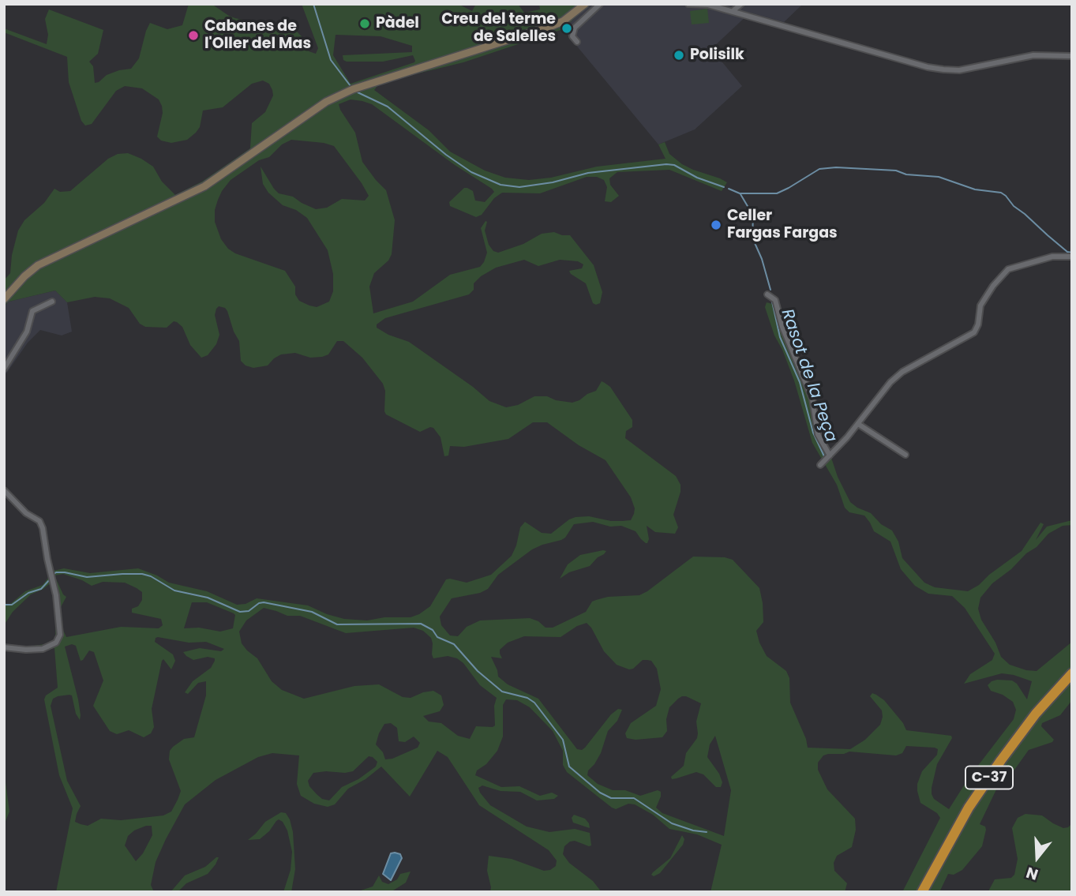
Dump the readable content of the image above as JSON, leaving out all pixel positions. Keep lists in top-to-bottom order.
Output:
{
  "streets": {
    "highway": ["C-37"]
  },
  "water": ["Rasot de la Peça"],
  "places": [
    "Pàdel",
    "Creu del terme de Salelles",
    "Cabanes de l'Oller del Mas",
    "Polisilk",
    "Celler Fargas Fargas"
  ],
  "north": "bottom"
}
